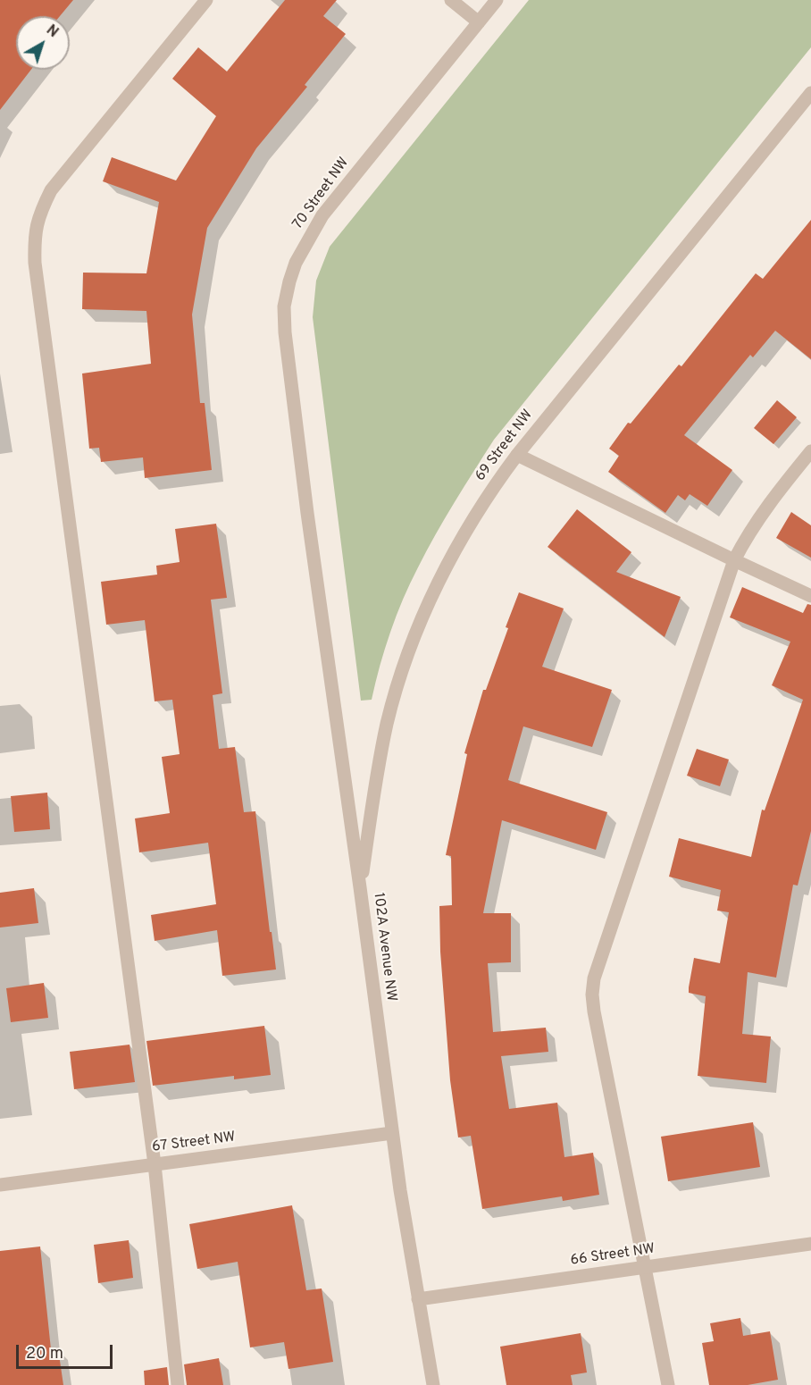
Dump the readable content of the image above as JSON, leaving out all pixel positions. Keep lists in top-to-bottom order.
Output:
{
  "streets": {
    "street": [
      "70 Street NW",
      "69 Street NW",
      "102A Avenue NW",
      "67 Street NW",
      "66 Street NW"
    ]
  },
  "crossings": [
    ["70 Street NW", "102A Avenue NW"],
    ["69 Street NW", "102A Avenue NW"],
    ["102A Avenue NW", "67 Street NW"],
    ["102A Avenue NW", "66 Street NW"]
  ],
  "scale_bar": "20 m",
  "north": "top right"
}
